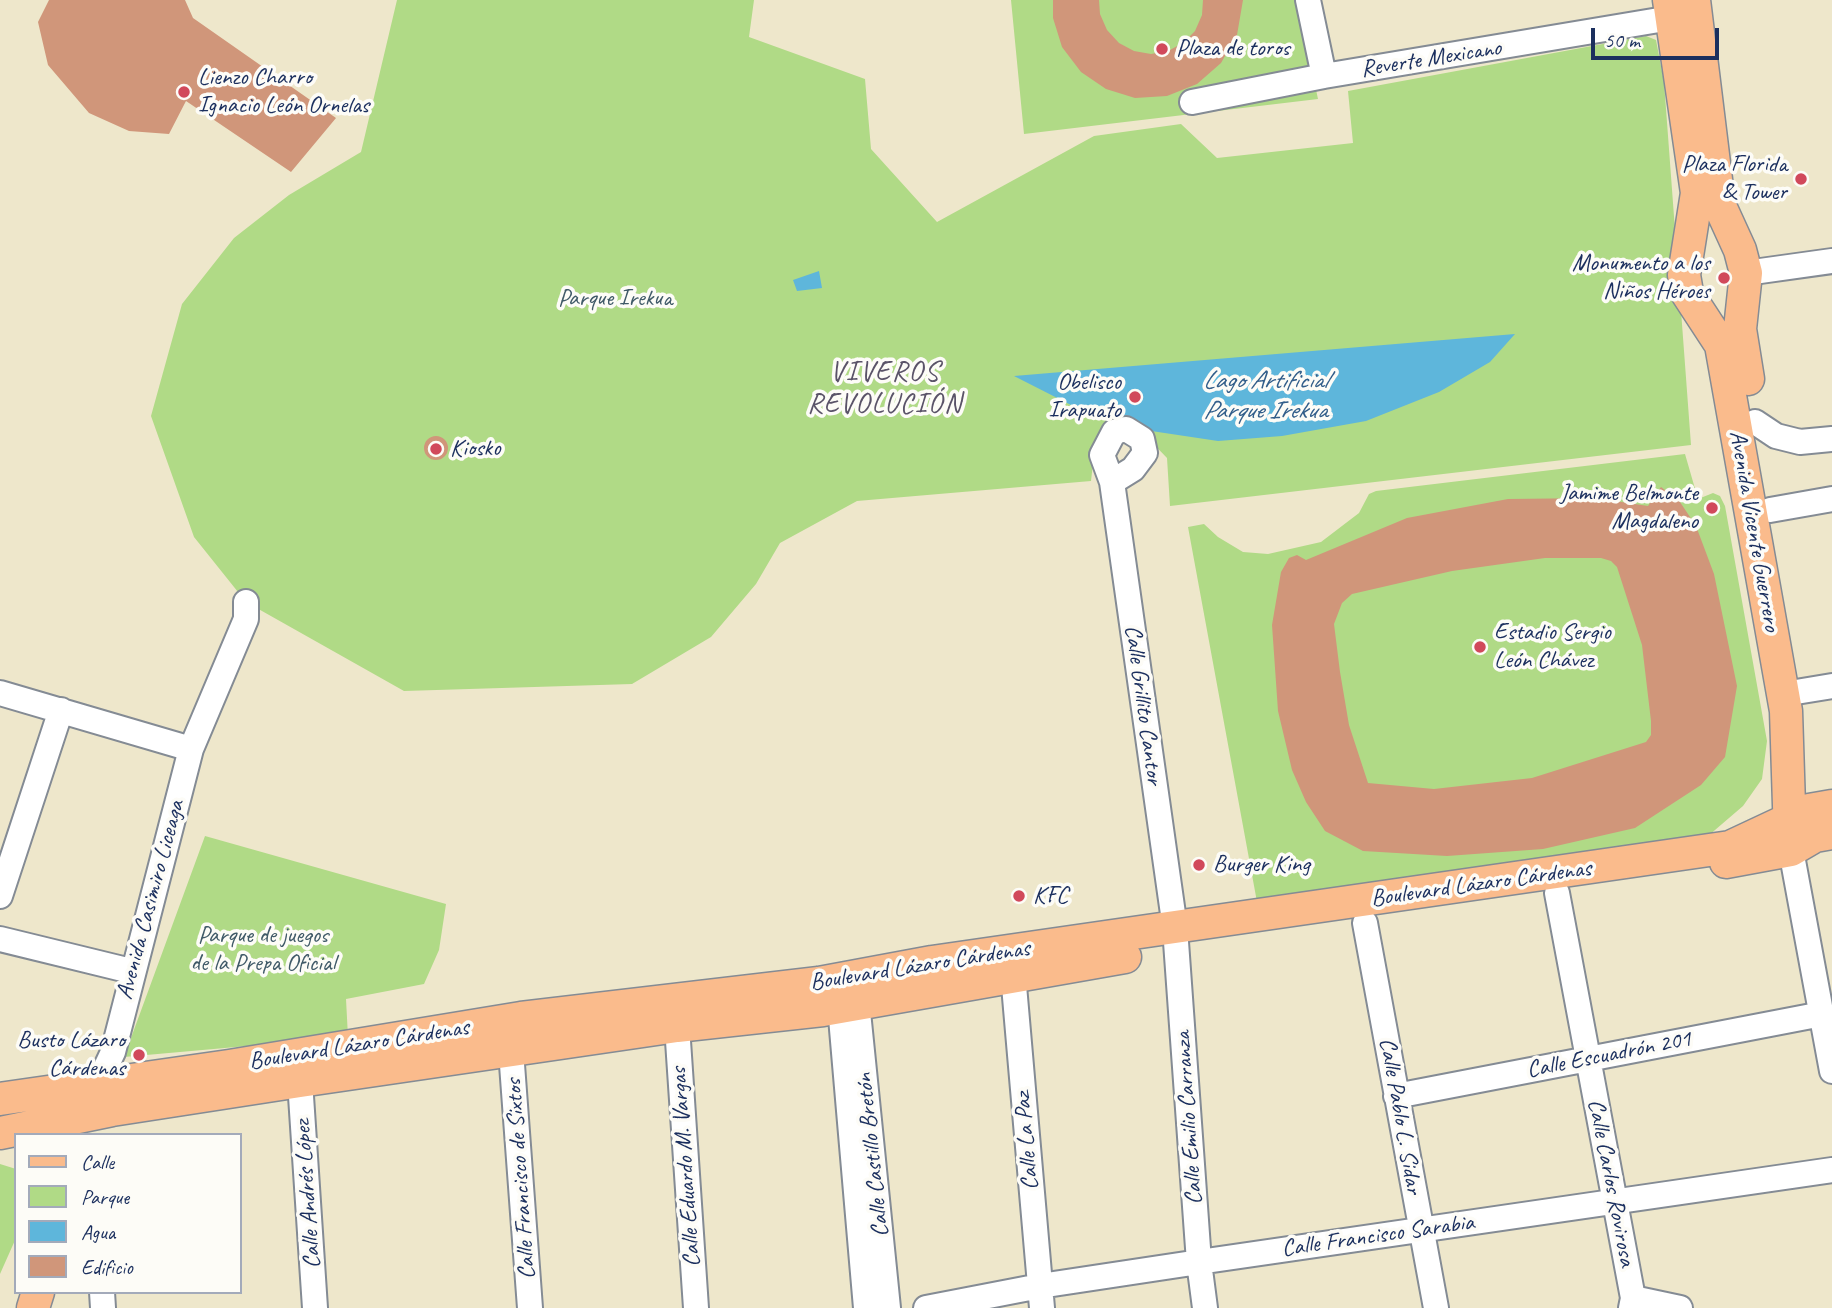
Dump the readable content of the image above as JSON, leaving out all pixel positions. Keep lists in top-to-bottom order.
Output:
{
  "streets": {
    "main road": ["Avenida Vicente Guerrero", "Boulevard Lázaro Cárdenas"],
    "street": [
      "Reverte Mexicano",
      "Calle Grillito Cantor",
      "Avenida Casimiro Liceaga",
      "Calle Escuadrón 201",
      "Calle Pablo L. Sidar",
      "Calle Emilio Carranza",
      "Calle La Paz",
      "Calle Castillo Bretón",
      "Calle Eduardo M. Vargas",
      "Calle Francisco de Sixtos",
      "Calle Carlos Rovirosa",
      "Calle Andrés López",
      "Calle Francisco Sarabia"
    ]
  },
  "crossings": [
    ["Reverte Mexicano", "Avenida Vicente Guerrero"],
    ["Avenida Vicente Guerrero", "Boulevard Lázaro Cárdenas"],
    ["Avenida Vicente Guerrero", "Calle Escuadrón 201"],
    ["Calle Grillito Cantor", "Boulevard Lázaro Cárdenas"],
    ["Calle Grillito Cantor", "Calle Emilio Carranza"],
    ["Boulevard Lázaro Cárdenas", "Avenida Casimiro Liceaga"],
    ["Boulevard Lázaro Cárdenas", "Calle Pablo L. Sidar"],
    ["Boulevard Lázaro Cárdenas", "Calle Emilio Carranza"],
    ["Boulevard Lázaro Cárdenas", "Calle La Paz"],
    ["Boulevard Lázaro Cárdenas", "Calle Castillo Bretón"],
    ["Boulevard Lázaro Cárdenas", "Calle Eduardo M. Vargas"],
    ["Boulevard Lázaro Cárdenas", "Calle Francisco de Sixtos"],
    ["Boulevard Lázaro Cárdenas", "Calle Carlos Rovirosa"],
    ["Boulevard Lázaro Cárdenas", "Calle Andrés López"],
    ["Calle Escuadrón 201", "Calle Pablo L. Sidar"],
    ["Calle Escuadrón 201", "Calle Carlos Rovirosa"],
    ["Calle Pablo L. Sidar", "Calle Francisco Sarabia"],
    ["Calle Emilio Carranza", "Calle Francisco Sarabia"],
    ["Calle La Paz", "Calle Francisco Sarabia"],
    ["Calle Carlos Rovirosa", "Calle Francisco Sarabia"]
  ],
  "districts": ["VIVEROS REVOLUCIÓN"],
  "water": ["Lago Artificial Parque Irekua"],
  "parks": ["Parque Irekua", "Parque de juegos de la Prepa Oficial"],
  "places": [
    "Plaza de toros",
    "Lienzo Charro Ignacio León Ornelas",
    "Plaza Florida & Tower",
    "Monumento a los Niños Héroes",
    "Obelisco Irapuato",
    "Kiosko",
    "Jamime Belmonte Magdaleno",
    "Estadio Sergio León Chávez",
    "Burger King",
    "KFC",
    "Busto Lázaro Cárdenas"
  ],
  "legend": [
    "Calle",
    "Parque",
    "Agua",
    "Edificio"
  ],
  "scale_bar": "50 m"
}
